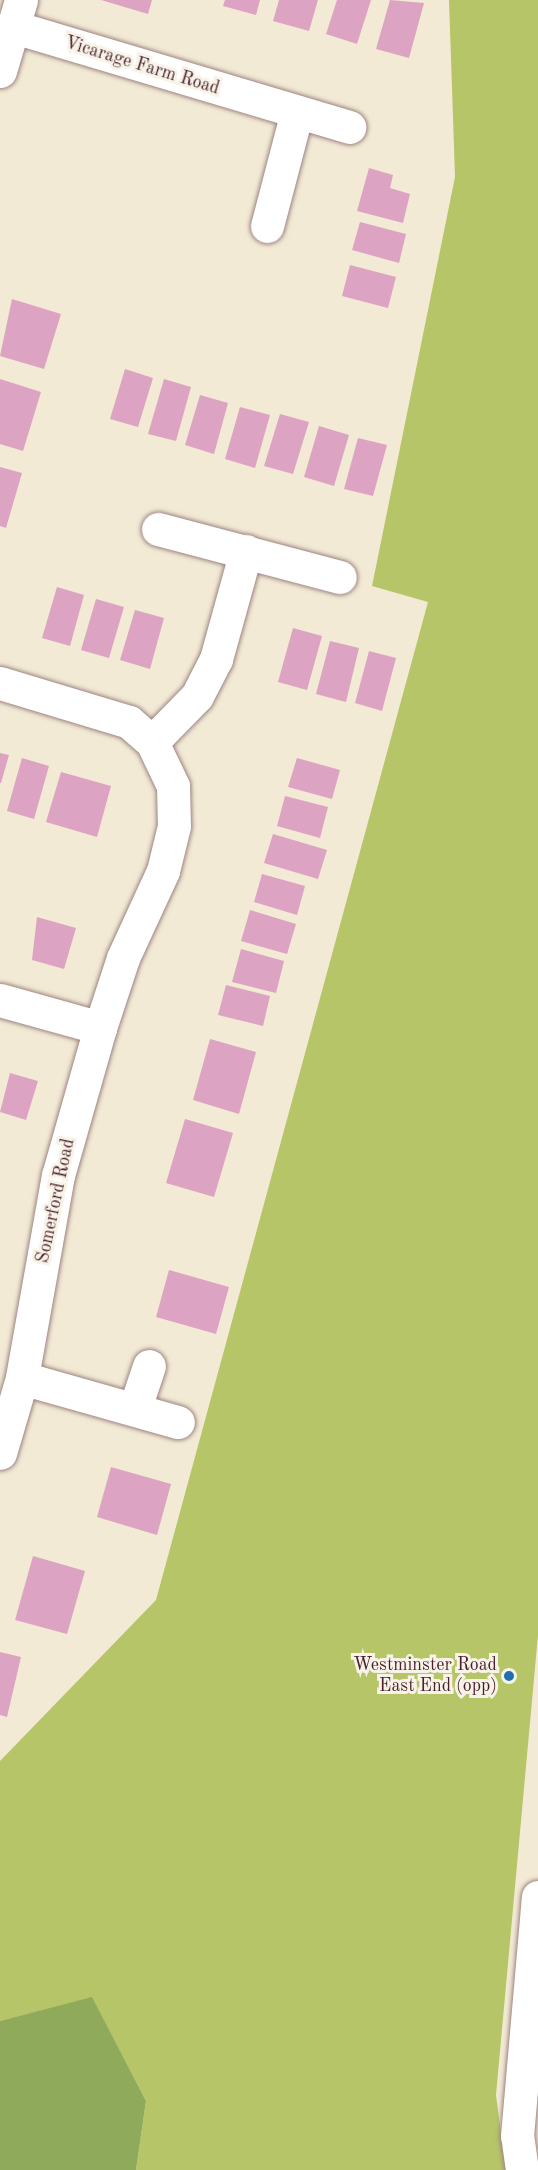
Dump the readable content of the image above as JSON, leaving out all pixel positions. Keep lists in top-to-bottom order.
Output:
{
  "streets": {
    "street": ["Vicarage Farm Road", "Somerford Road"]
  },
  "places": ["Westminster Road East End (opp)"]
}
